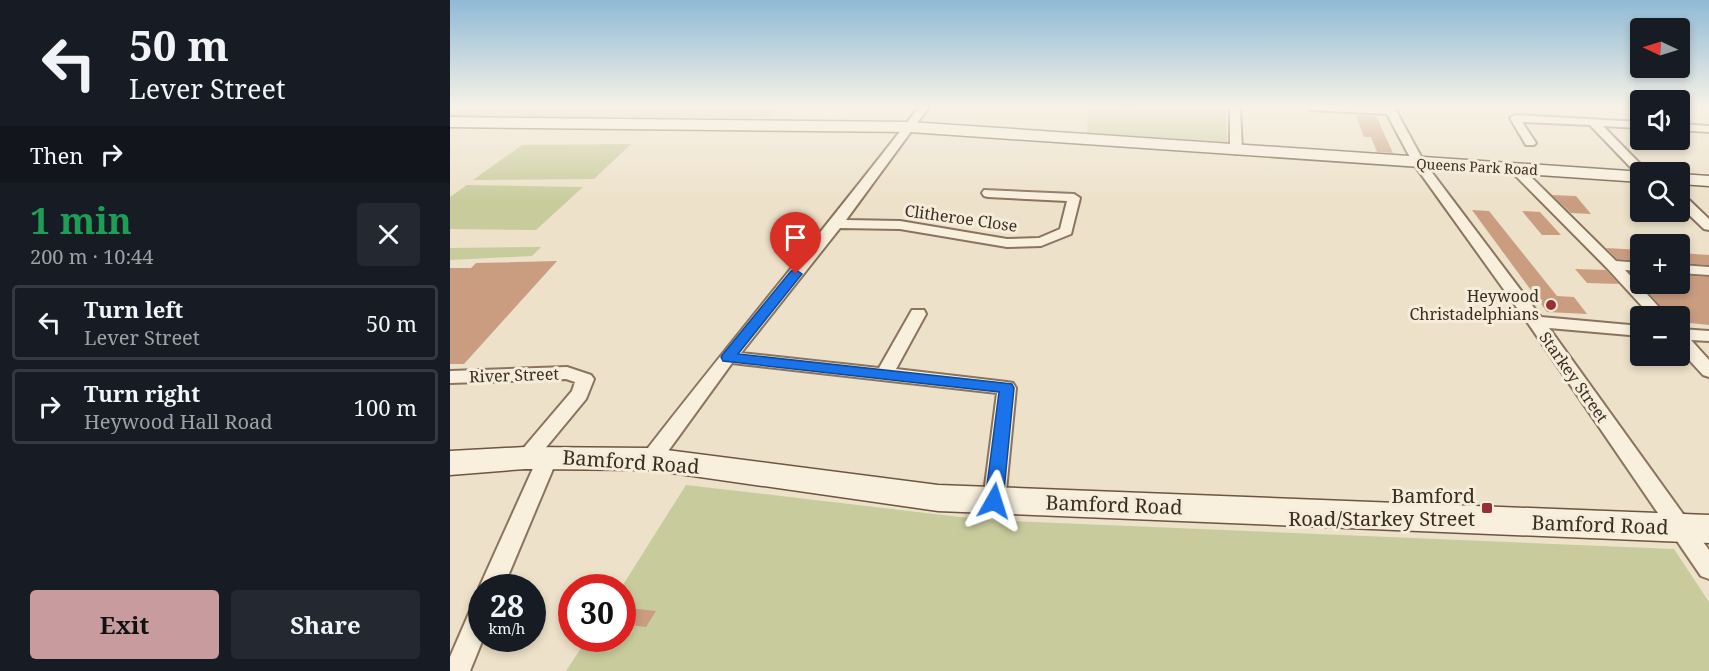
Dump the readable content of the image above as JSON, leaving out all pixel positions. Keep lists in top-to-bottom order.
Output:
{
  "streets": {
    "street": [
      "Queens Park Road",
      "Clitheroe Close",
      "River Street",
      "Starkey Street",
      "Bamford Road"
    ]
  },
  "crossings": [
    ["Queens Park Road", "Starkey Street"],
    ["River Street", "Bamford Road"],
    ["Starkey Street", "Bamford Road"]
  ],
  "places": {
    "other": ["Heywood Christadelphians"],
    "transit": ["Bamford Road/Starkey Street"]
  },
  "north": "left",
  "page": {
    "turn": ["50 m", "Lever Street"],
    "map_buttons": ["+", "−"],
    "then": "Then",
    "heading": ["1 min", "200 m · 10:44"],
    "list": [
      {
        "name": "Turn left",
        "note": "Lever Street",
        "value": "50 m"
      },
      {
        "name": "Turn right",
        "note": "Heywood Hall Road",
        "value": "100 m"
      }
    ],
    "speed": "28 km/h",
    "limit": "30",
    "buttons": ["Exit", "Share"]
  }
}
